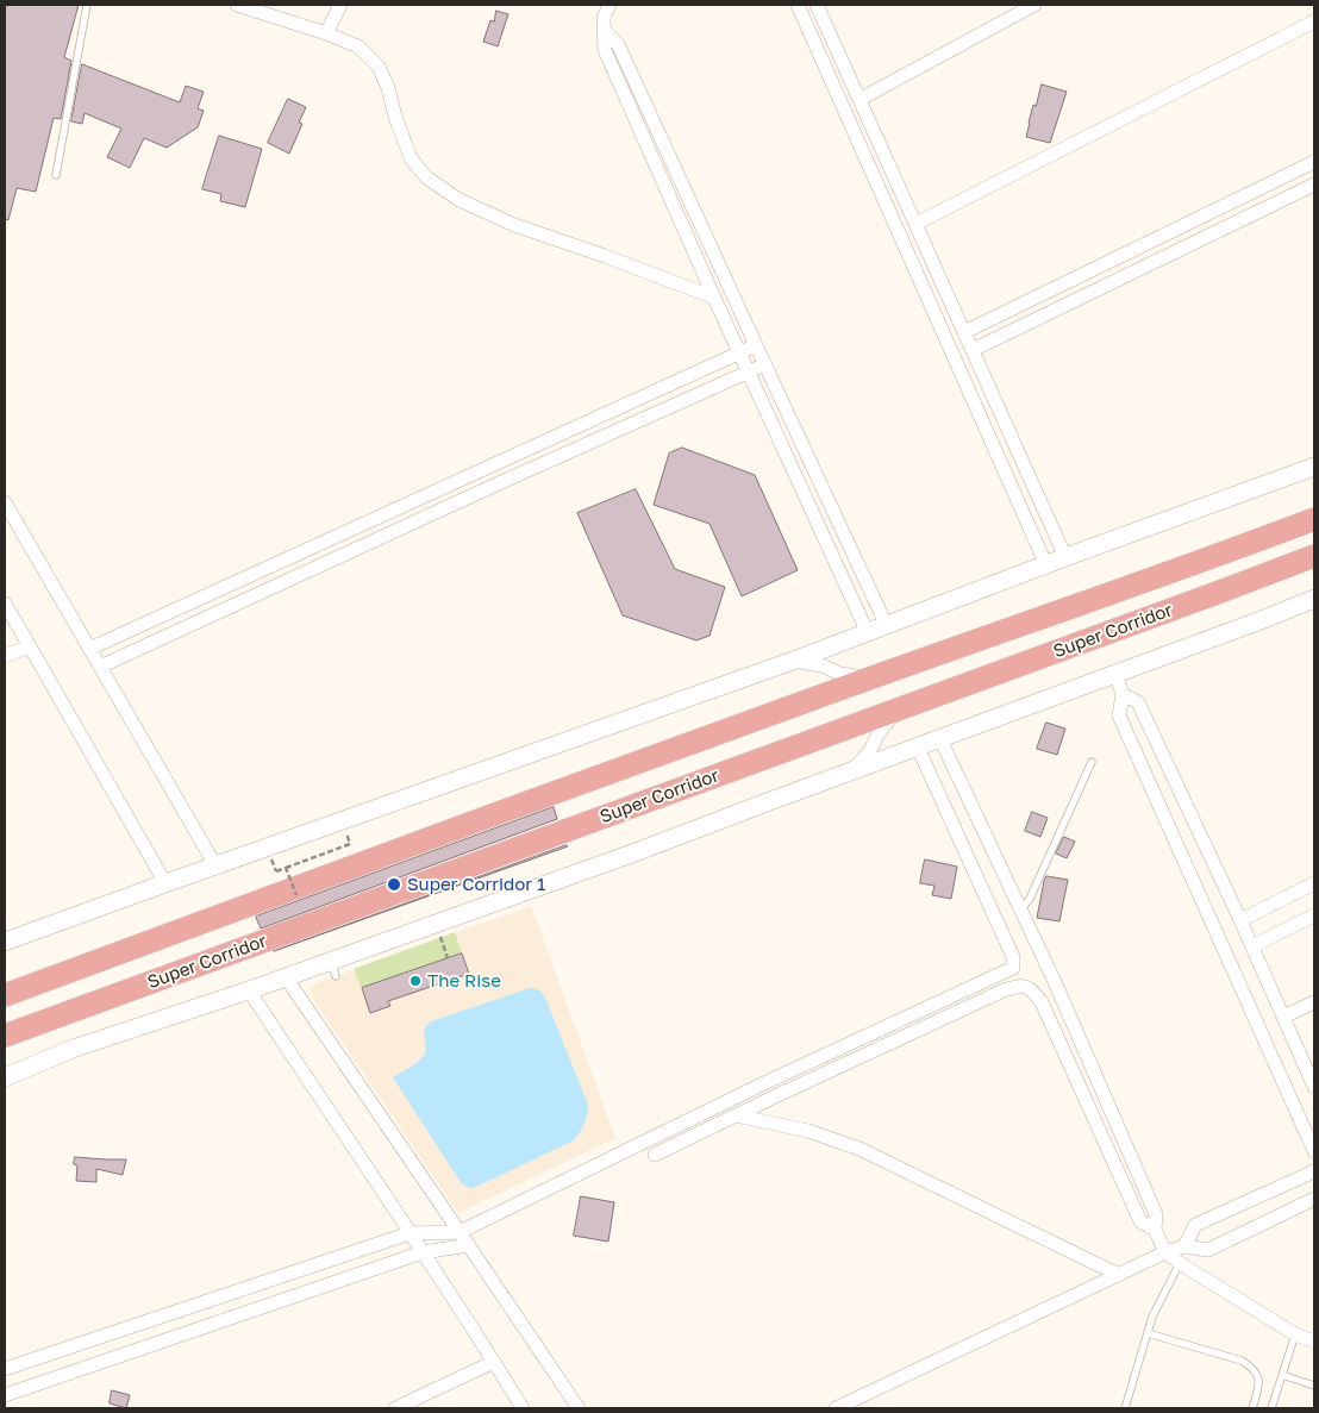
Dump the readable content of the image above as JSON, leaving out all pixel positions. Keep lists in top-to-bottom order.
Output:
{
  "streets": {
    "main road": ["Super Corridor"]
  },
  "places": ["Super Corridor 1", "The Rise"]
}
